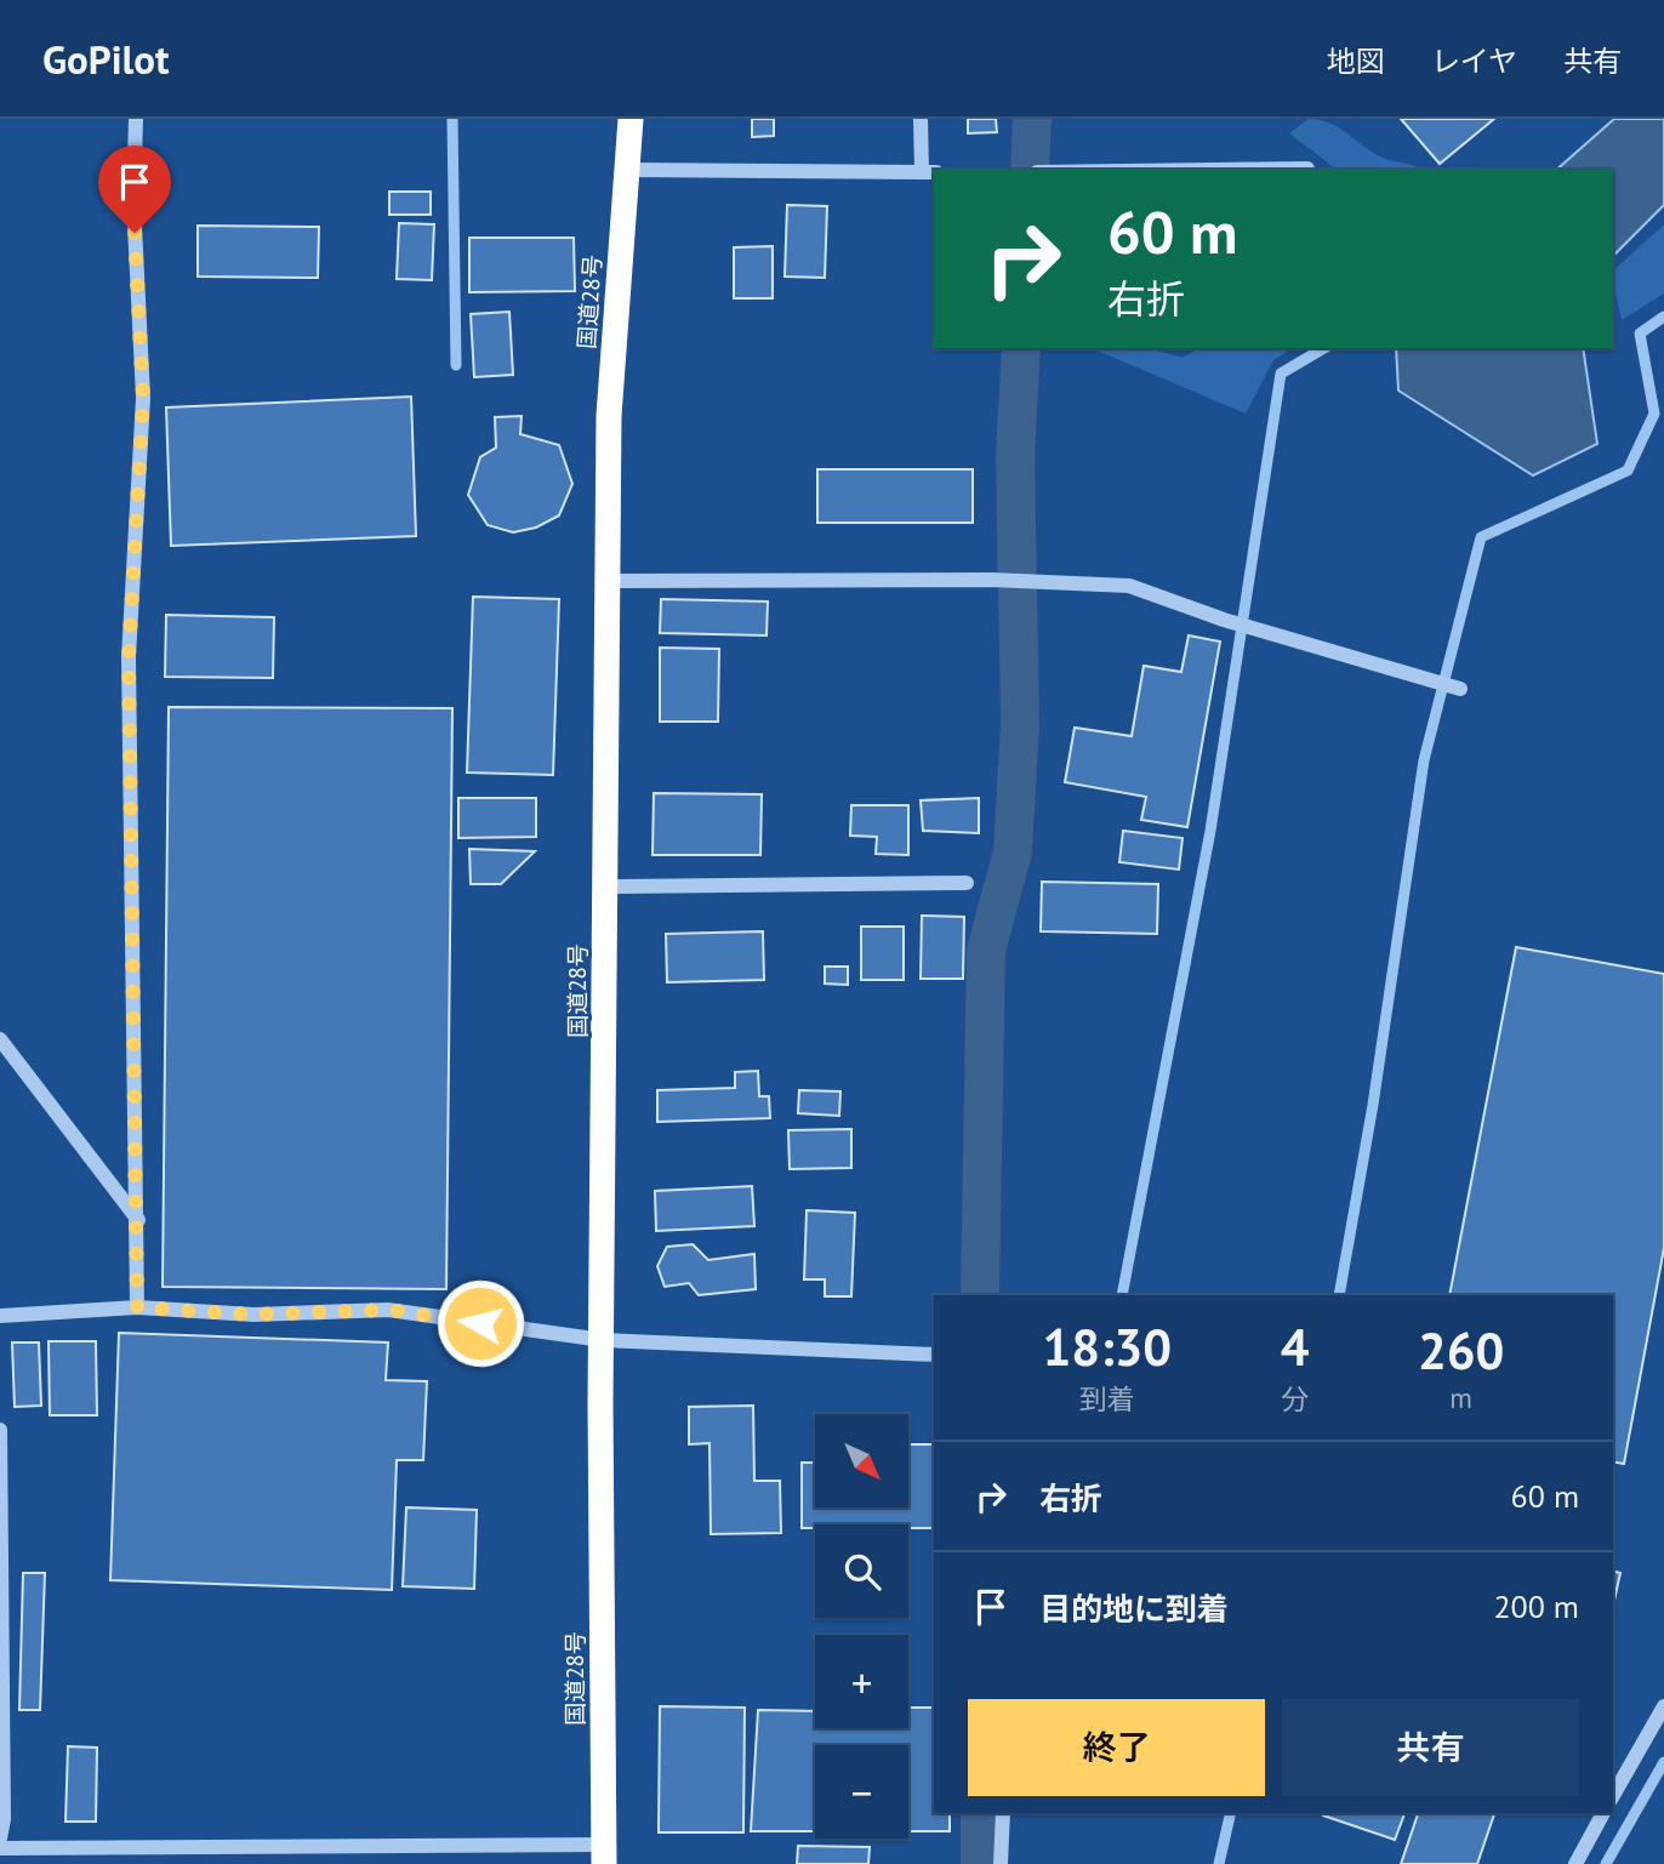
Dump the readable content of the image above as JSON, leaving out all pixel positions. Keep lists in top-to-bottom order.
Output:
{
  "streets": {
    "highway": ["国道28号"]
  },
  "north": "bottom right",
  "page": {
    "header": "GoPilot",
    "nav": ["地図", "レイヤ", "共有"],
    "turn": ["60 m", "右折"],
    "eta": [
      "18:30",
      "到着",
      "4",
      "分",
      "260",
      "m"
    ],
    "map_buttons": ["+", "−"],
    "list": [
      {
        "name": "右折",
        "value": "60 m"
      },
      {
        "name": "目的地に到着",
        "value": "200 m"
      }
    ],
    "buttons": ["終了", "共有"]
  }
}
